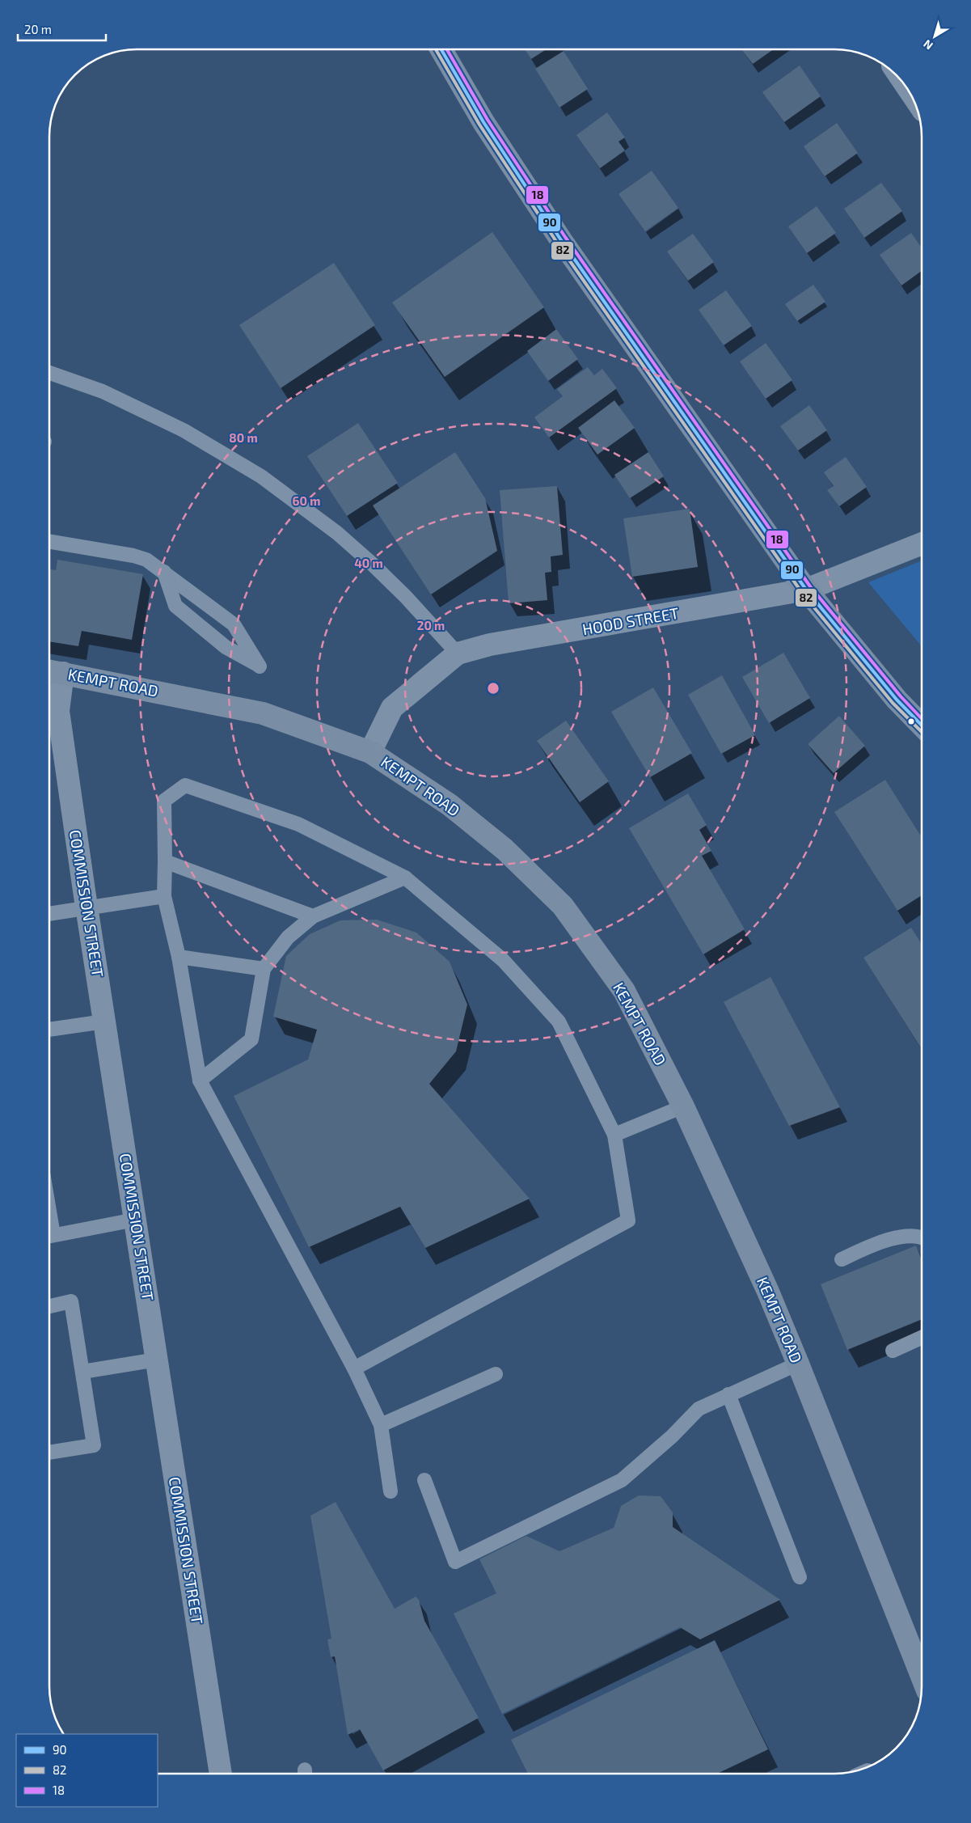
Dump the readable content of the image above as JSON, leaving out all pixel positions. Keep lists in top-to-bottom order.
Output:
{
  "streets": {
    "street": ["HOOD STREET", "KEMPT ROAD", "COMMISSION STREET"]
  },
  "crossings": [
    ["HOOD STREET", "KEMPT ROAD"],
    ["KEMPT ROAD", "COMMISSION STREET"]
  ],
  "lines": ["transit line 90", "transit line 82", "transit line 18"],
  "legend": ["90", "82", "18"],
  "scale_bar": "20 m",
  "north": "bottom left",
  "rings": [
    "80 m",
    "60 m",
    "40 m",
    "20 m"
  ]
}
